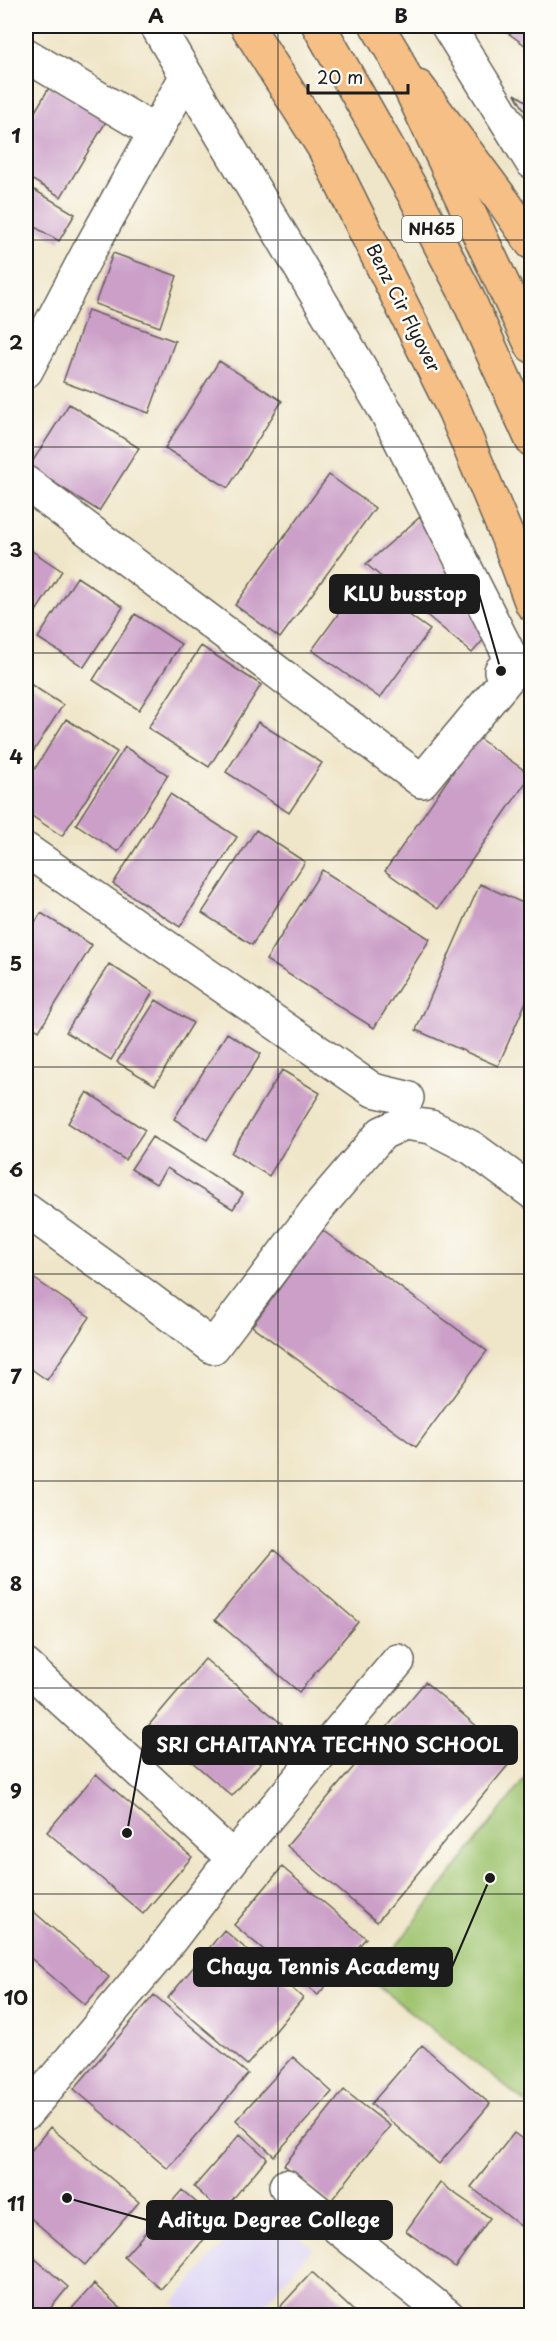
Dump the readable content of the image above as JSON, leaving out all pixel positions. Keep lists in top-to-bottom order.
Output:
{
  "streets": {
    "main road": ["NH65", "Benz Cir Flyover"]
  },
  "places": [
    "KLU busstop",
    "SRI CHAITANYA TECHNO SCHOOL",
    "Chaya Tennis Academy",
    "Aditya Degree College"
  ],
  "scale_bar": "20 m",
  "grid": {
    "columns": ["A", "B"],
    "rows": [
      "1",
      "2",
      "3",
      "4",
      "5",
      "6",
      "7",
      "8",
      "9",
      "10",
      "11"
    ]
  }
}
